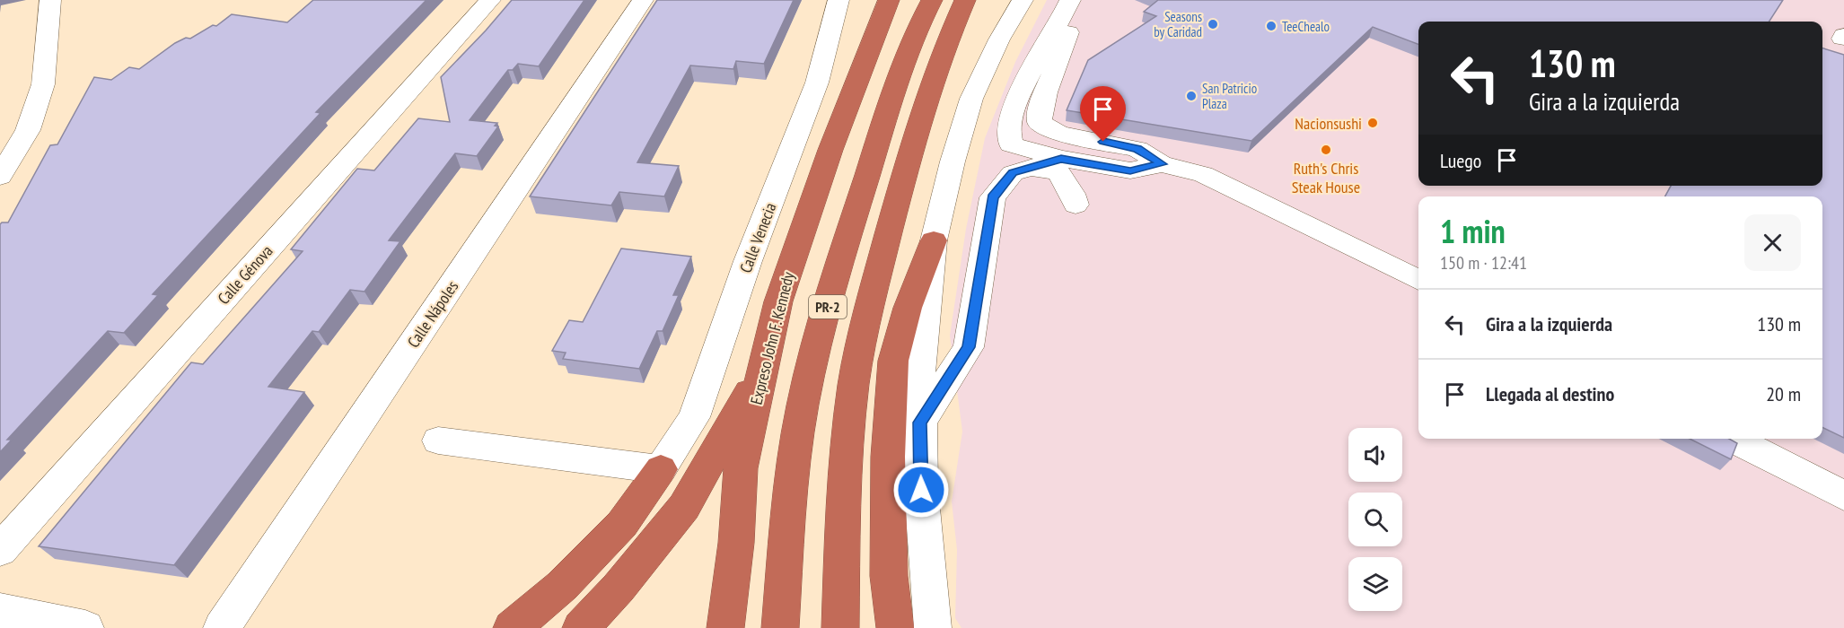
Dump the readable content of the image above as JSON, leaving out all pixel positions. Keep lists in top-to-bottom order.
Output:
{
  "streets": {
    "highway": ["PR-2", "Expreso John F. Kennedy"],
    "street": ["Calle Venecia", "Calle Génova", "Calle Nápoles"]
  },
  "places": [
    "Seasons by Caridad",
    "TeeChealo",
    "San Patricio Plaza",
    "Nacionsushi",
    "Ruth's Chris Steak House"
  ],
  "page": {
    "turn": ["130 m", "Gira a la izquierda"],
    "then": "Luego",
    "heading": ["1 min", "150 m · 12:41"],
    "list": [
      {
        "name": "Gira a la izquierda",
        "value": "130 m"
      },
      {
        "name": "Llegada al destino",
        "value": "20 m"
      }
    ]
  }
}
